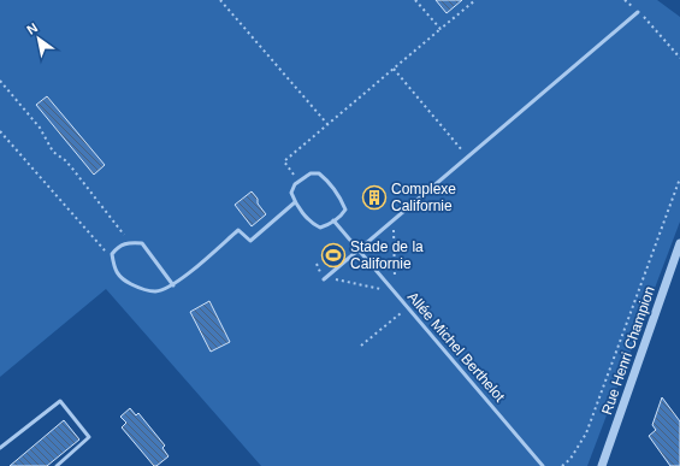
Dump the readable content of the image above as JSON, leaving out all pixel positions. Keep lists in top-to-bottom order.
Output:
{
  "streets": {
    "street": ["Rue Henri Champion"],
    "lane": ["Allée Michel Berthelot"]
  },
  "places": {
    "building": ["Complexe Californie"],
    "sports": ["Stade de la Californie"]
  },
  "north": "top left"
}
